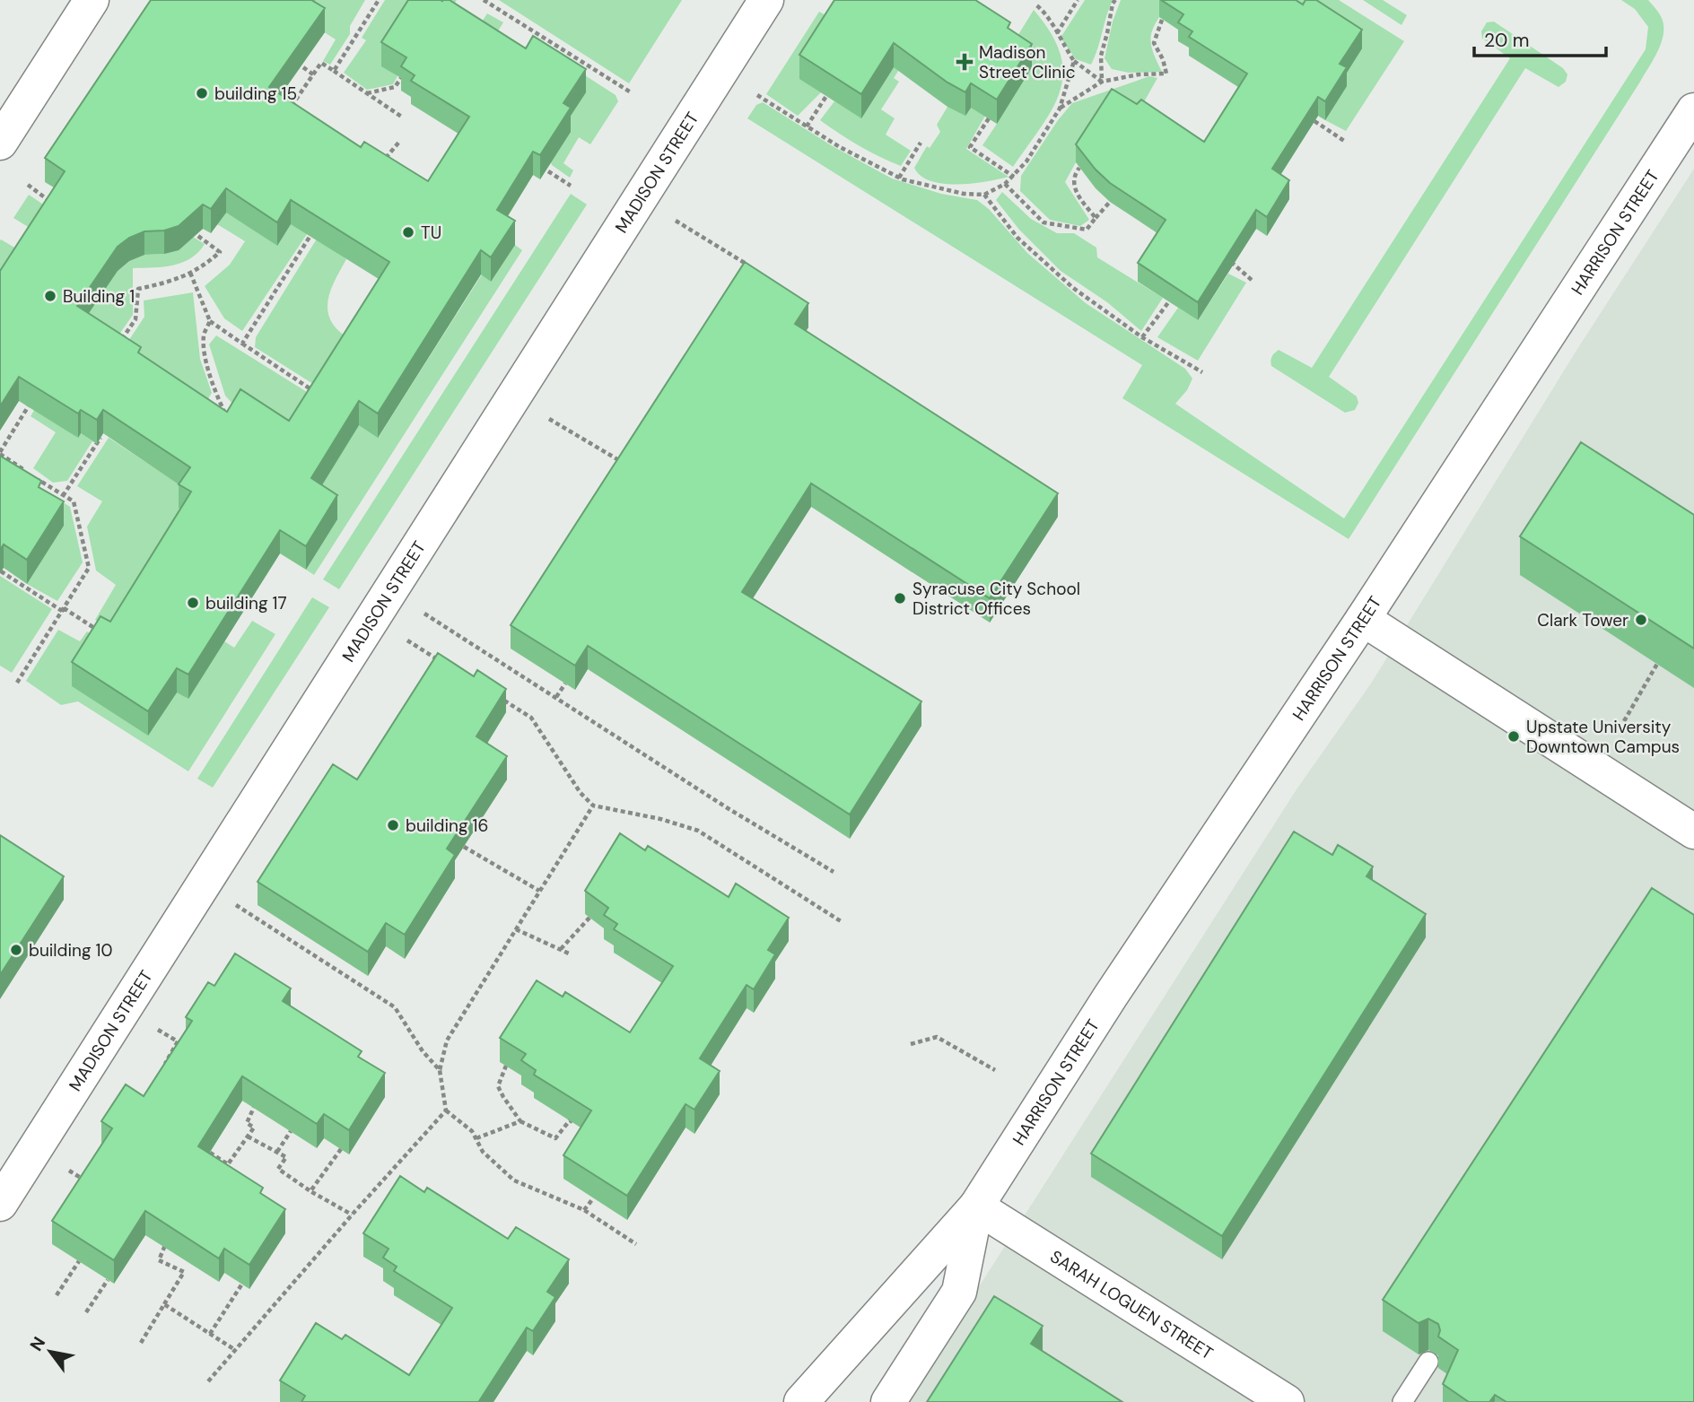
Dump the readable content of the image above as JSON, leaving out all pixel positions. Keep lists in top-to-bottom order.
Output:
{
  "streets": {
    "street": ["MADISON STREET", "HARRISON STREET", "SARAH LOGUEN STREET"]
  },
  "crossings": [
    ["HARRISON STREET", "SARAH LOGUEN STREET"]
  ],
  "places": {
    "health": ["Madison Street Clinic"],
    "other": [
      "building 15",
      "TU",
      "Building 1",
      "Syracuse City School District Offices",
      "building 17",
      "Clark Tower",
      "Upstate University Downtown Campus",
      "building 16",
      "building 10"
    ]
  },
  "scale_bar": "20 m",
  "north": "top left"
}
